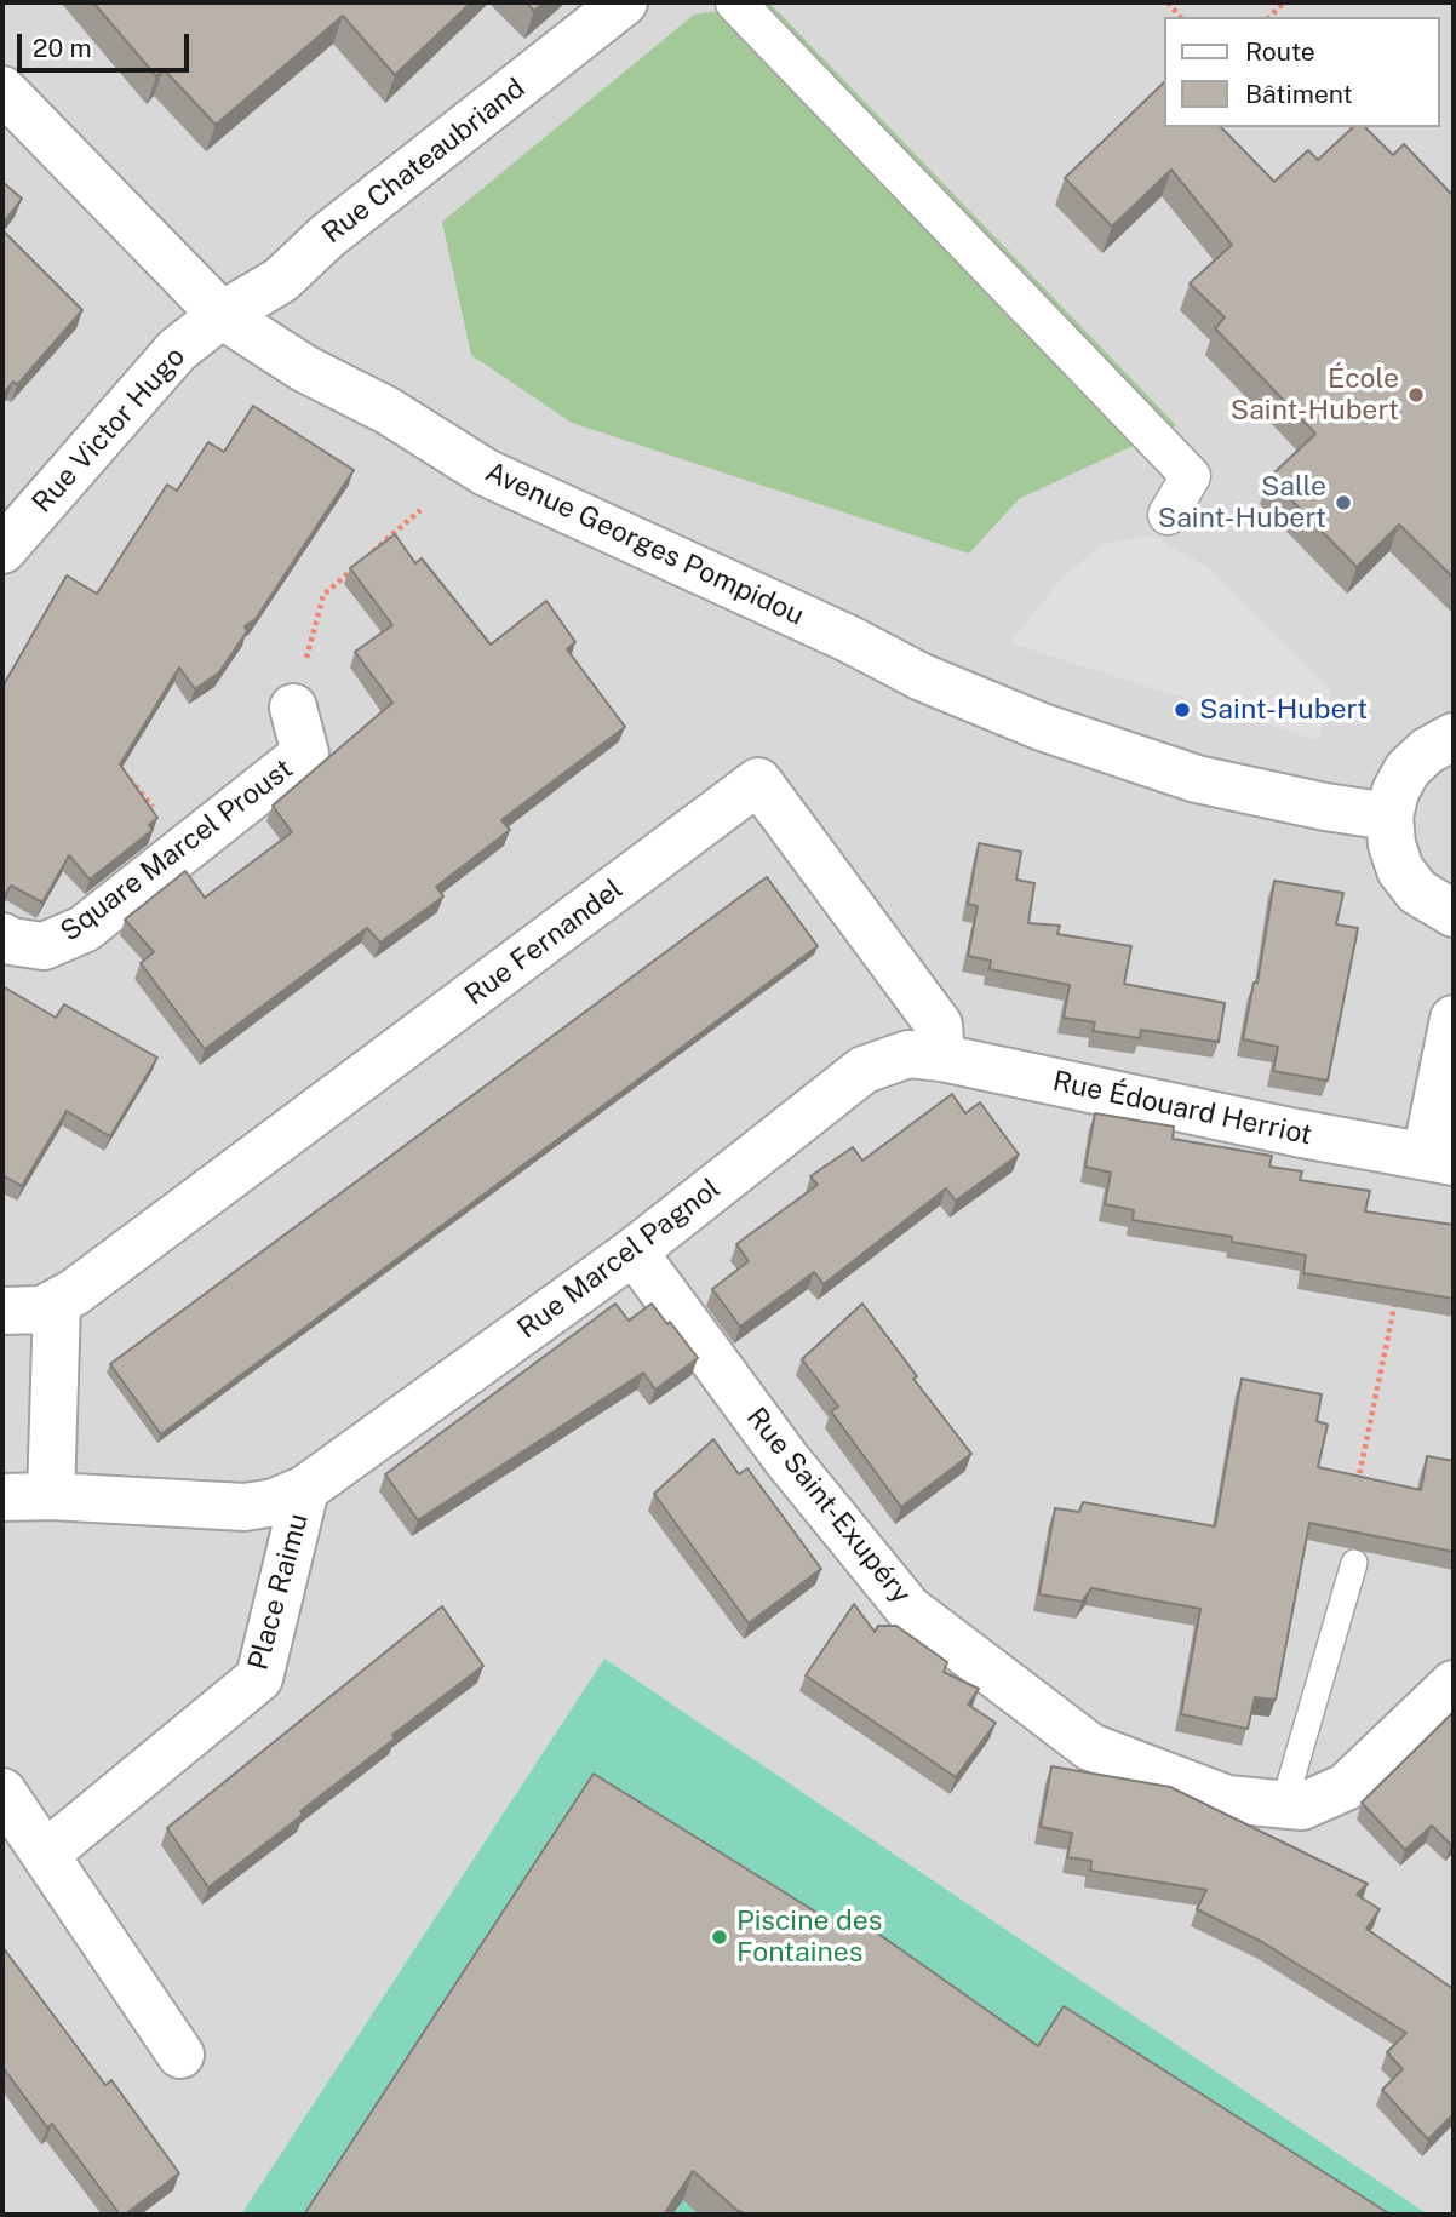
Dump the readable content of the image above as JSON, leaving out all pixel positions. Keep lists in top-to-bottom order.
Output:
{
  "streets": {
    "street": [
      "Rue Chateaubriand",
      "Rue Victor Hugo",
      "Avenue Georges Pompidou",
      "Square Marcel Proust",
      "Rue Fernandel",
      "Rue Édouard Herriot",
      "Rue Marcel Pagnol",
      "Rue Saint-Exupéry",
      "Place Raimu"
    ]
  },
  "crossings": [
    ["Rue Chateaubriand", "Rue Victor Hugo"],
    ["Rue Chateaubriand", "Avenue Georges Pompidou"],
    ["Rue Victor Hugo", "Avenue Georges Pompidou"],
    ["Rue Fernandel", "Rue Édouard Herriot"],
    ["Rue Fernandel", "Rue Marcel Pagnol"],
    ["Rue Édouard Herriot", "Rue Marcel Pagnol"],
    ["Rue Marcel Pagnol", "Rue Saint-Exupéry"],
    ["Rue Marcel Pagnol", "Place Raimu"]
  ],
  "places": [
    "École Saint-Hubert",
    "Salle Saint-Hubert",
    "Saint-Hubert",
    "Piscine des Fontaines"
  ],
  "legend": ["Route", "Bâtiment"],
  "scale_bar": "20 m"
}
